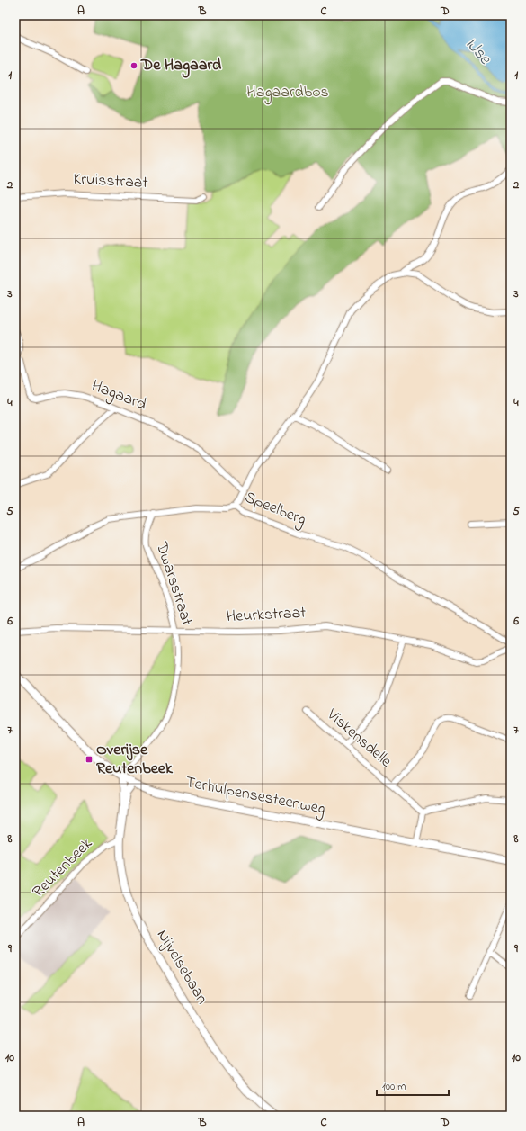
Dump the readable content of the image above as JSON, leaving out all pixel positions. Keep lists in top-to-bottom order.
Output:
{
  "streets": {
    "main road": ["Terhulpensesteenweg", "Nijvelsebaan"],
    "street": [
      "Kruisstraat",
      "Hagaard",
      "Speelberg",
      "Dwarsstraat",
      "Heurkstraat",
      "Viskensdelle",
      "Reutenbeek"
    ]
  },
  "crossings": [
    ["Speelberg", "Dwarsstraat"],
    ["Dwarsstraat", "Heurkstraat"],
    ["Dwarsstraat", "Terhulpensesteenweg"],
    ["Dwarsstraat", "Nijvelsebaan"],
    ["Terhulpensesteenweg", "Nijvelsebaan"],
    ["Reutenbeek", "Nijvelsebaan"]
  ],
  "water": ["IJse"],
  "parks": ["Hagaardbos"],
  "places": {
    "other": ["De Hagaard"],
    "transit": ["Overijse Reutenbeek"]
  },
  "scale_bar": "100 m",
  "grid": {
    "columns": [
      "A",
      "B",
      "C",
      "D"
    ],
    "rows": [
      "1",
      "2",
      "3",
      "4",
      "5",
      "6",
      "7",
      "8",
      "9",
      "10"
    ]
  }
}
